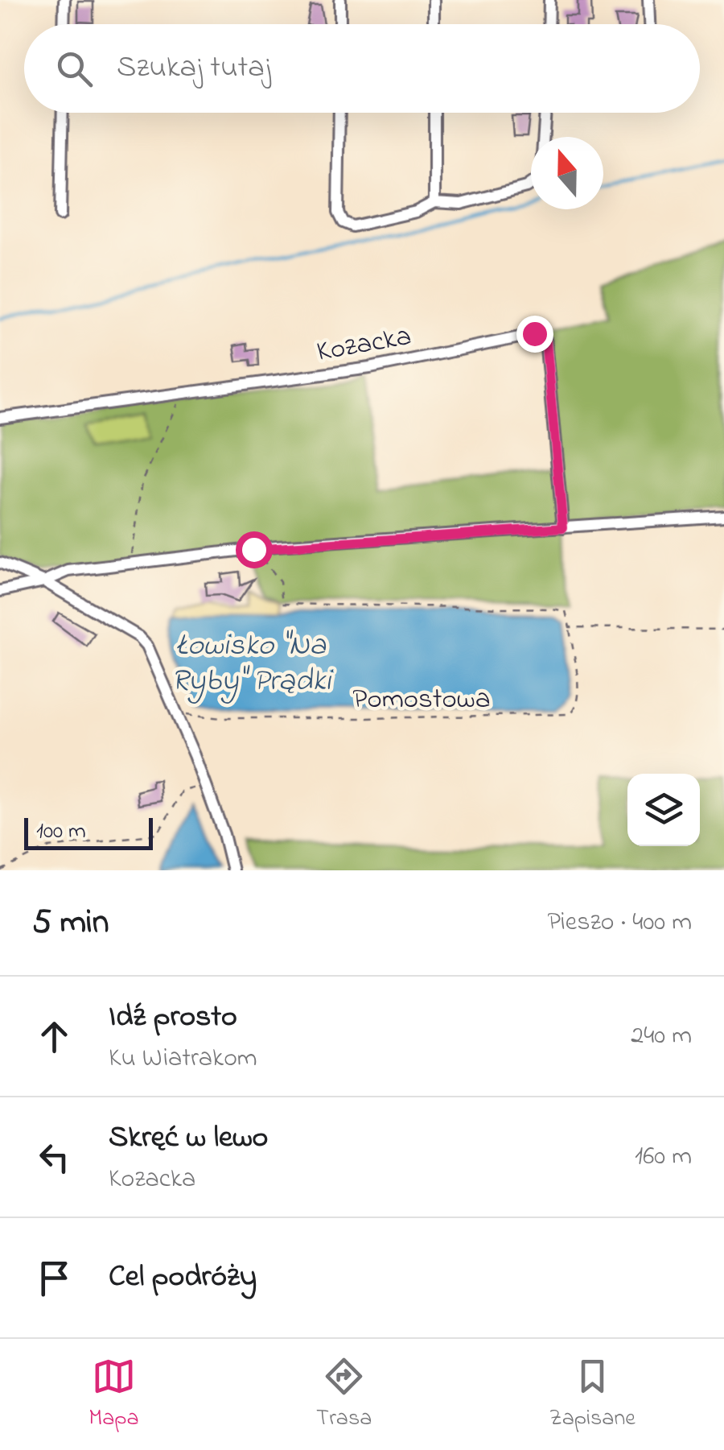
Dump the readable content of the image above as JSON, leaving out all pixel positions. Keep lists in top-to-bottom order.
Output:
{
  "streets": {
    "street": ["Kozacka"],
    "path": ["Pomostowa"]
  },
  "water": ["Łowisko \"Na Ryby\" Prądki"],
  "scale_bar": "100 m",
  "north": "top",
  "page": {
    "search": "Szukaj tutaj",
    "scale": "100 m",
    "heading": ["5 min", "Pieszo · 400 m"],
    "list": [
      ["Idź prosto", "Ku Wiatrakom", "240 m"],
      ["Skręć w lewo", "Kozacka", "160 m"],
      "Cel podróży"
    ],
    "nav": ["Mapa", "Trasa", "Zapisane"]
  }
}
